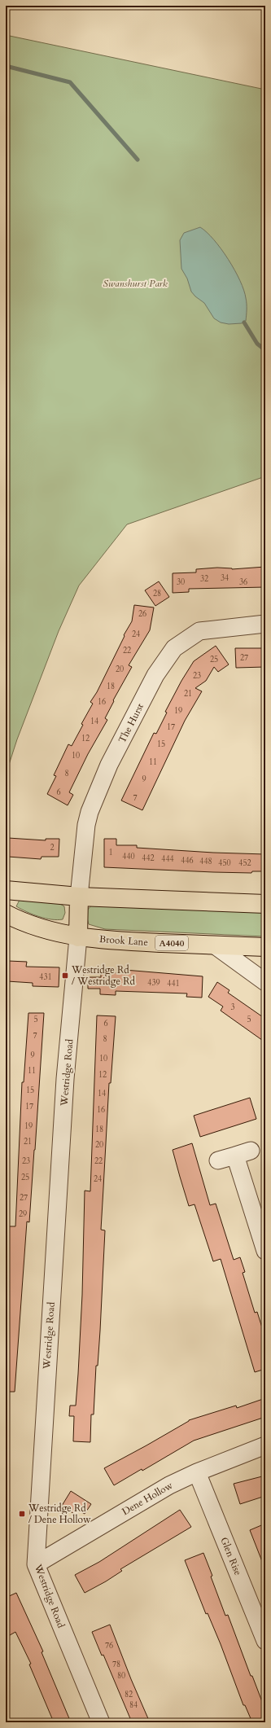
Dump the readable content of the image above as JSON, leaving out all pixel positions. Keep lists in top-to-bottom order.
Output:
{
  "streets": {
    "main road": ["Brook Lane", "A4040"],
    "street": [
      "The Hurst",
      "Westridge Road",
      "Dene Hollow",
      "Glen Rise"
    ]
  },
  "crossings": [
    ["Brook Lane", "Westridge Road"],
    ["Westridge Road", "Dene Hollow"],
    ["Dene Hollow", "Glen Rise"]
  ],
  "parks": ["Swanshurst Park"],
  "places": {
    "transit": ["Westridge Rd / Westridge Rd", "Westridge Rd / Dene Hollow"]
  },
  "house_numbers": [
    "34",
    "32",
    "30",
    "36",
    "28",
    "26",
    "24",
    "22",
    "27",
    "25",
    "20",
    "23",
    "18",
    "21",
    "16",
    "19",
    "14",
    "17",
    "12",
    "15",
    "10",
    "11",
    "8",
    "9",
    "6",
    "7",
    "2",
    "1",
    "440",
    "442",
    "444",
    "446",
    "448",
    "450",
    "452",
    "431",
    "439",
    "441",
    "3",
    "5",
    "5",
    "6",
    "7",
    "8",
    "9",
    "10",
    "11",
    "12",
    "15",
    "14",
    "17",
    "16",
    "19",
    "18",
    "21",
    "20",
    "23",
    "22",
    "25",
    "24",
    "27",
    "29",
    "76",
    "78",
    "80",
    "82",
    "84"
  ]
}
